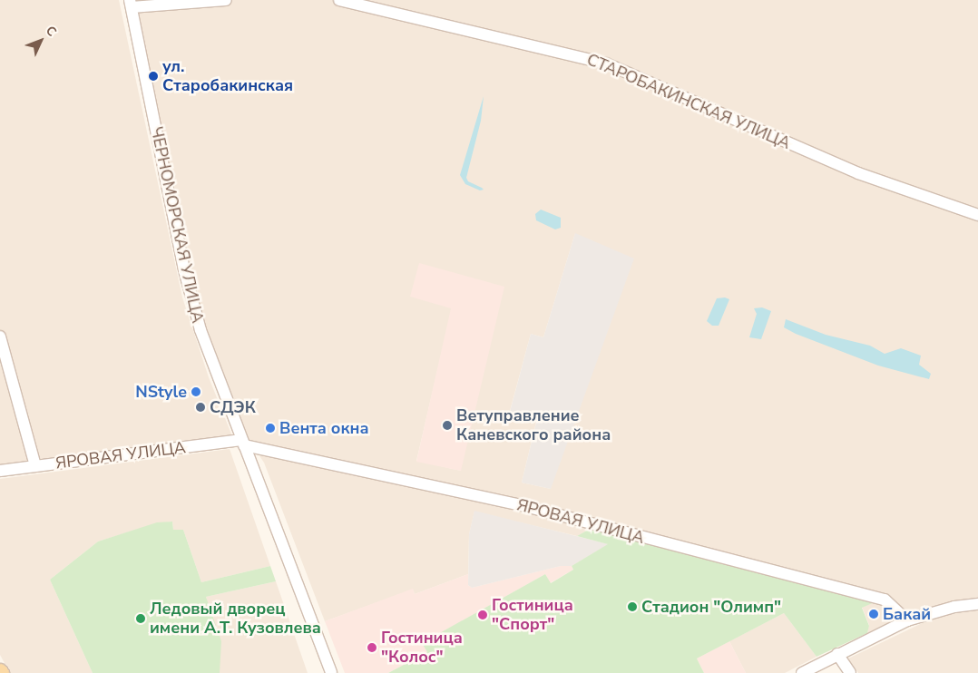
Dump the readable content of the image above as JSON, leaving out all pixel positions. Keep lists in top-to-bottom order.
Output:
{
  "streets": {
    "street": ["СТАРОБАКИНСКАЯ УЛИЦА", "ЧЕРНОМОРСКАЯ УЛИЦА", "ЯРОВАЯ УЛИЦА"]
  },
  "crossings": [
    ["ЧЕРНОМОРСКАЯ УЛИЦА", "ЯРОВАЯ УЛИЦА"]
  ],
  "places": [
    "ул. Старобакинская",
    "NStyle",
    "СДЭК",
    "Ветуправление Каневского района",
    "Вента окна",
    "Стадион \"Олимп\"",
    "Бакай",
    "Гостиница \"Спорт\"",
    "Ледовый дворец имени А.Т. Кузовлева",
    "Гостиница \"Колос\""
  ],
  "north": "top right"
}
